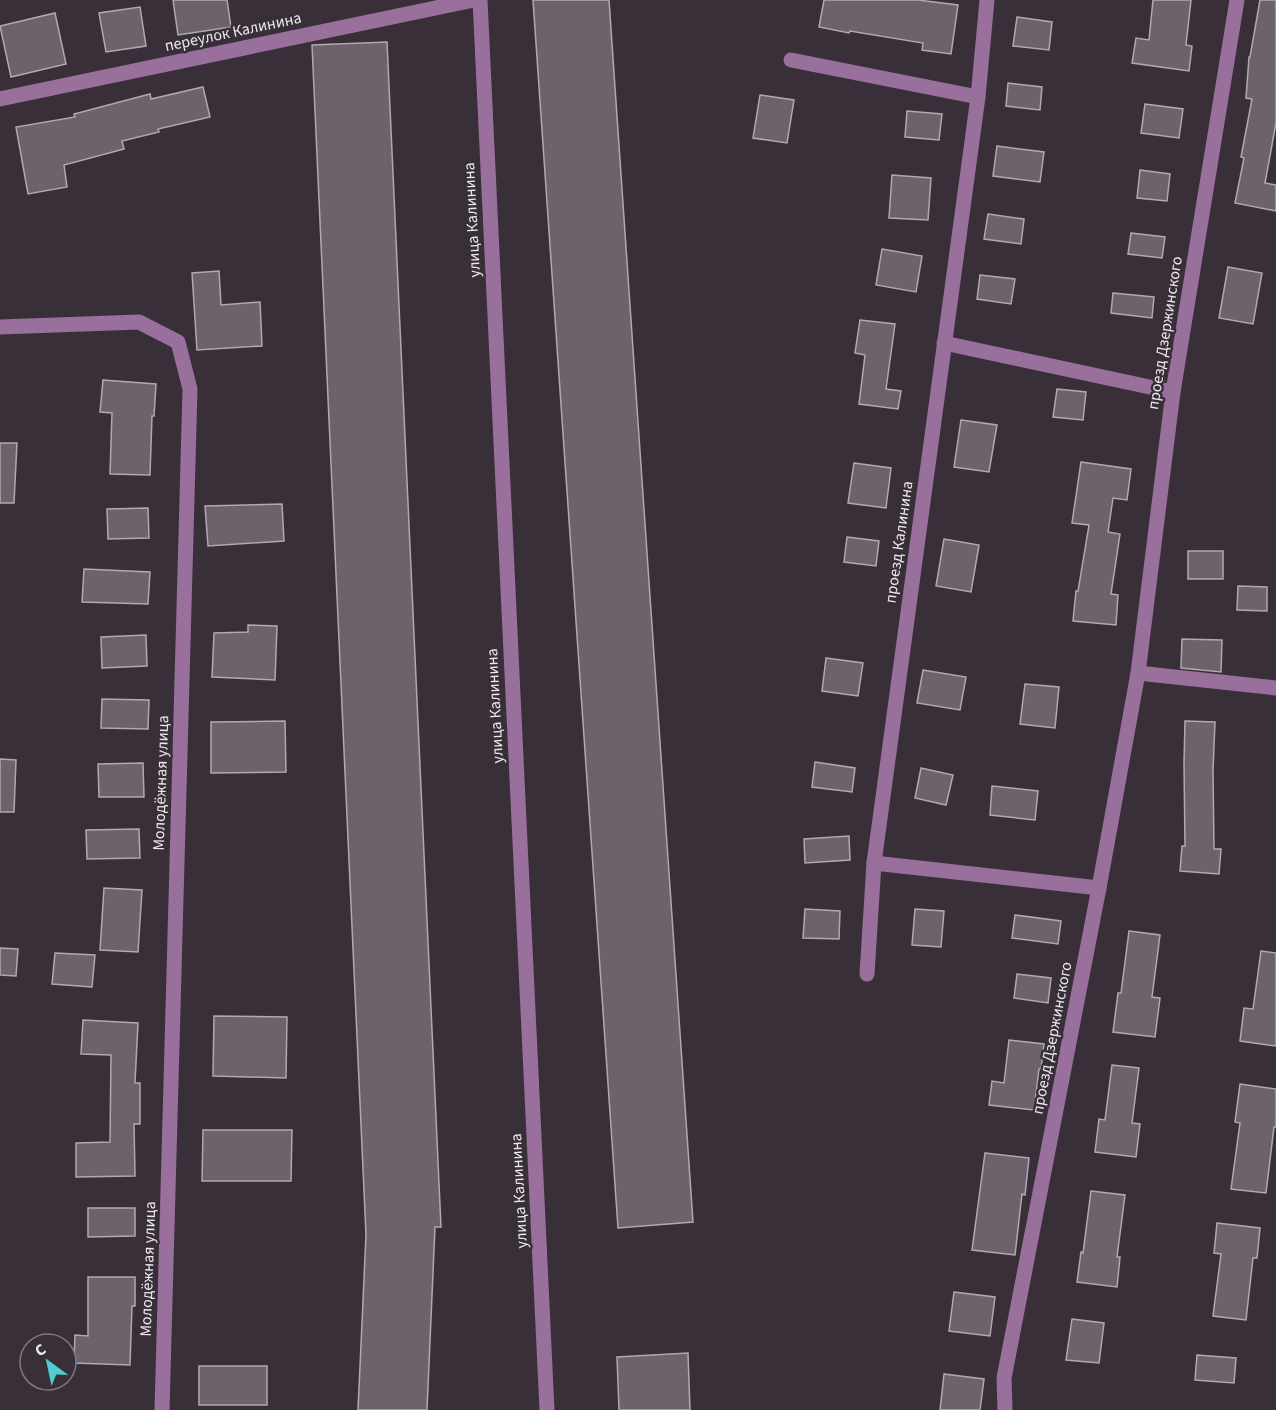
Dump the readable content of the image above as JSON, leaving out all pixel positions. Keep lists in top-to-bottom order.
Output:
{
  "streets": {
    "street": [
      "переулок Калинина",
      "улица Калинина",
      "проезд Дзержинского",
      "проезд Калинина",
      "Молодёжная улица"
    ]
  },
  "north": "top left"
}
